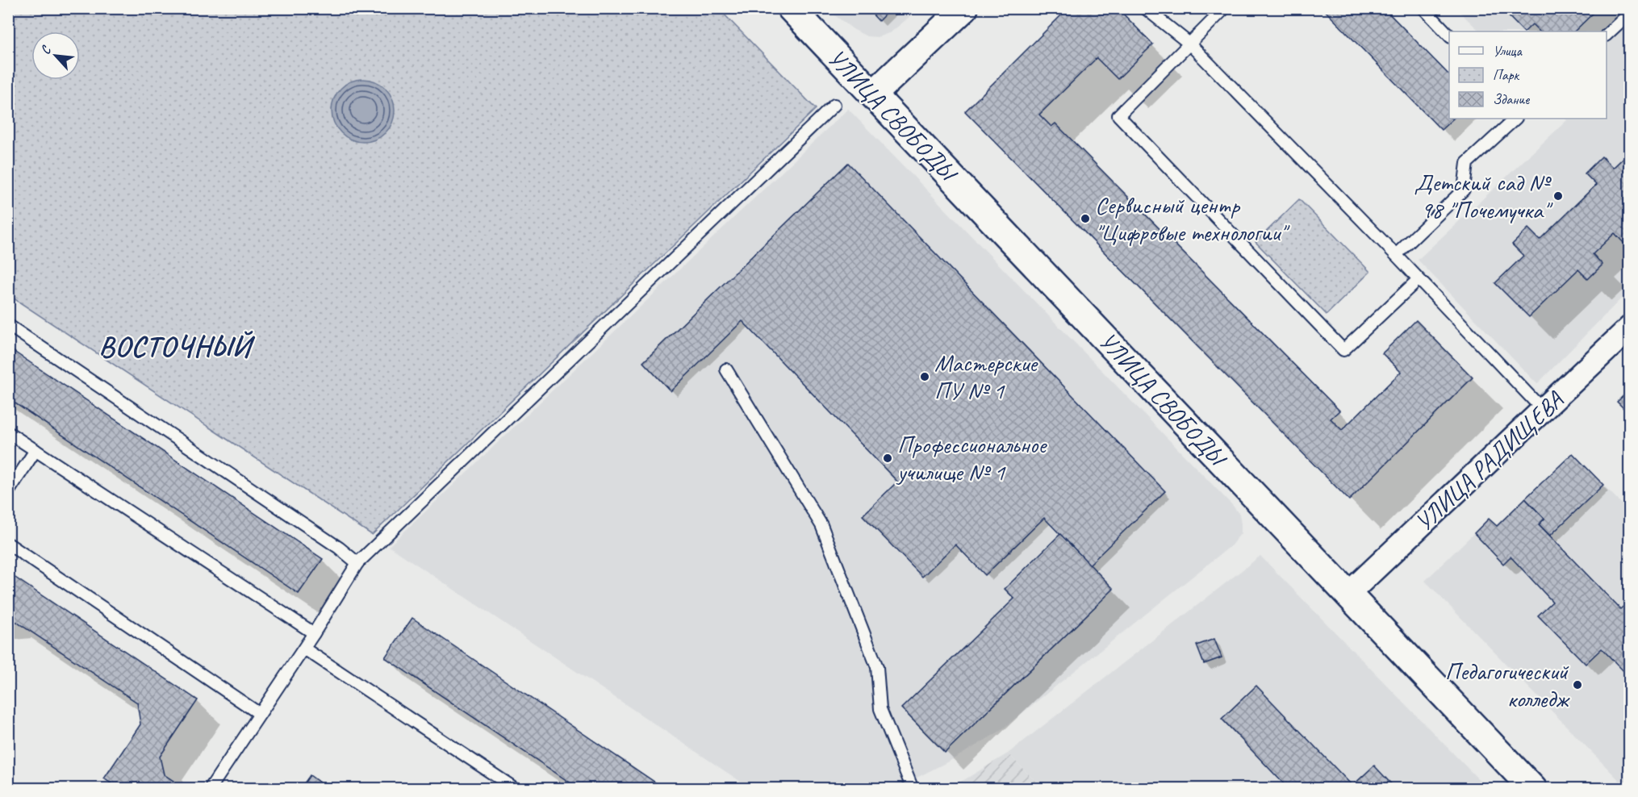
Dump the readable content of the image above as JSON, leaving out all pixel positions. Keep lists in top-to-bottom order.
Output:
{
  "streets": {
    "main road": ["УЛИЦА СВОБОДЫ"],
    "street": ["УЛИЦА РАДИЩЕВА"]
  },
  "crossings": [
    ["УЛИЦА СВОБОДЫ", "УЛИЦА РАДИЩЕВА"]
  ],
  "districts": ["ВОСТОЧНЫЙ"],
  "places": [
    "Детский сад № 98 \"Почемучка\"",
    "Сервисный центр \"Цифровые технологии\"",
    "Мастерские ПУ № 1",
    "Профессиональное училище № 1",
    "Педагогический колледж"
  ],
  "legend": ["Улица", "Парк", "Здание"],
  "north": "top left"
}
